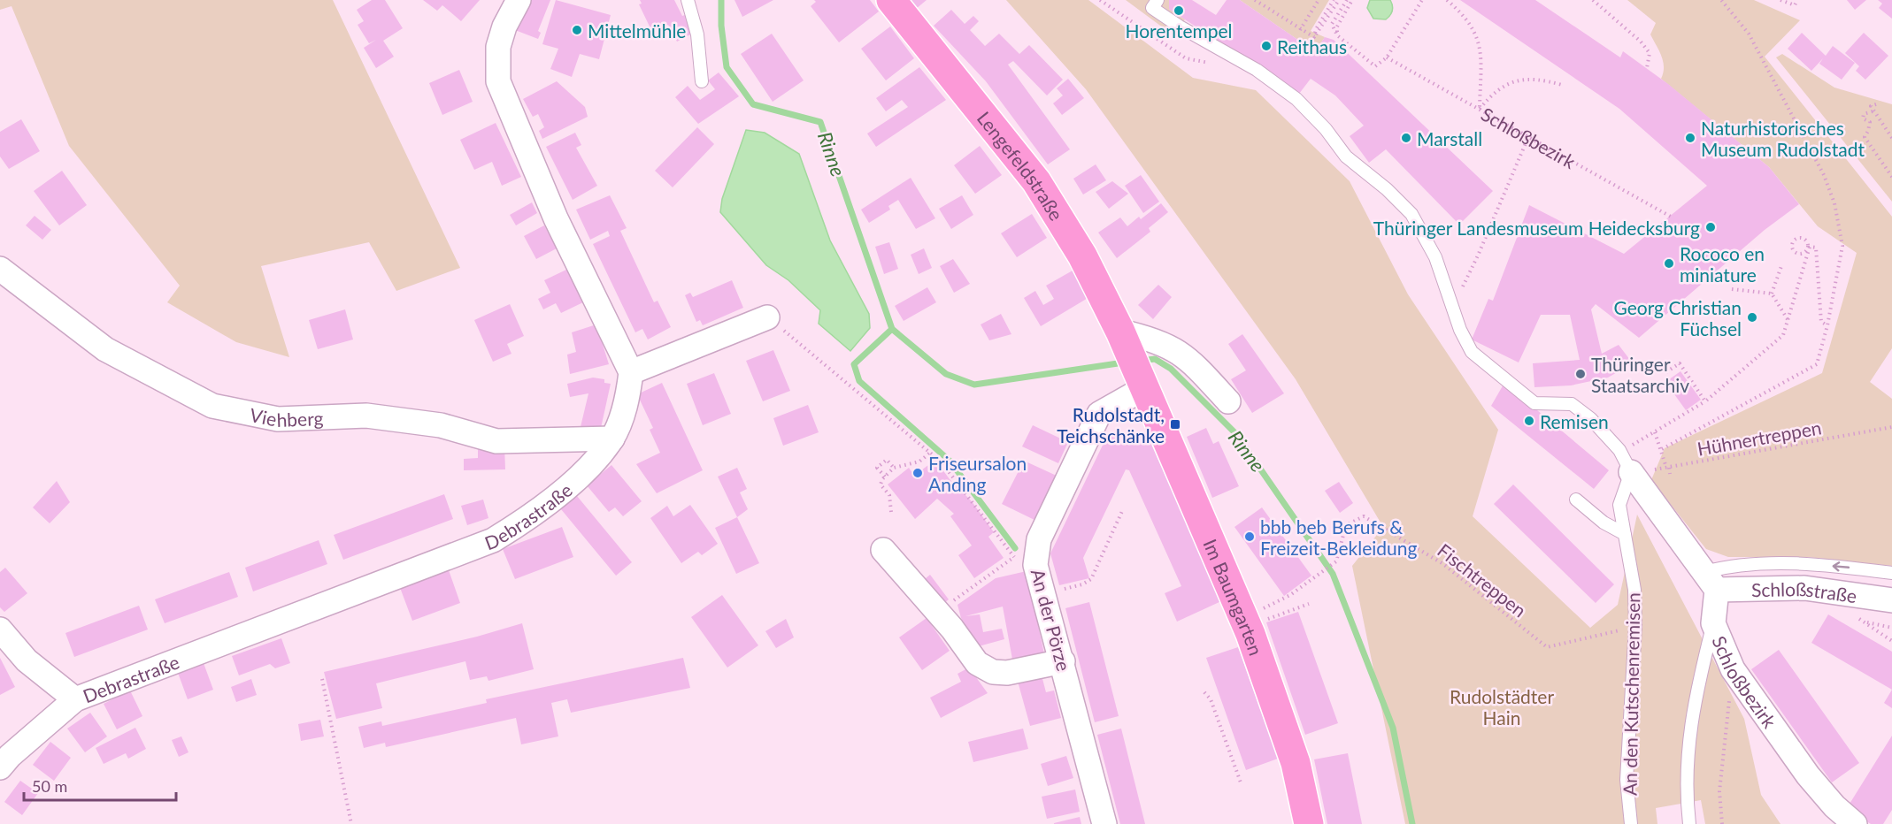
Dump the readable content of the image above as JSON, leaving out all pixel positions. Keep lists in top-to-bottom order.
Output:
{
  "streets": {
    "main road": ["Lengefeldstraße", "Im Baumgarten"],
    "street": [
      "Schloßbezirk",
      "Viehberg",
      "Debrastraße",
      "Schloßstraße",
      "An der Pörze"
    ],
    "lane": ["An den Kutschenremisen"],
    "path": ["Hühnertreppen", "Fischtreppen"]
  },
  "crossings": [
    ["Schloßbezirk", "Schloßstraße"],
    ["Lengefeldstraße", "Im Baumgarten"],
    ["Lengefeldstraße", "An der Pörze"],
    ["Viehberg", "Debrastraße"],
    ["Hühnertreppen", "An den Kutschenremisen"],
    ["Fischtreppen", "An den Kutschenremisen"],
    ["Im Baumgarten", "An der Pörze"]
  ],
  "water": ["Rinne"],
  "parks": ["Rudolstädter Hain"],
  "places": {
    "other": [
      "Horentempel",
      "Mittelmühle",
      "Reithaus",
      "Marstall",
      "Naturhistorisches Museum Rudolstadt",
      "Thüringer Landesmuseum Heidecksburg",
      "Rococo en miniature",
      "Georg Christian Füchsel",
      "Thüringer Staatsarchiv",
      "Remisen",
      "Friseursalon Anding",
      "bbb beb Berufs & Freizeit-Bekleidung"
    ],
    "transit": ["Rudolstadt, Teichschänke"]
  },
  "scale_bar": "50 m"
}
